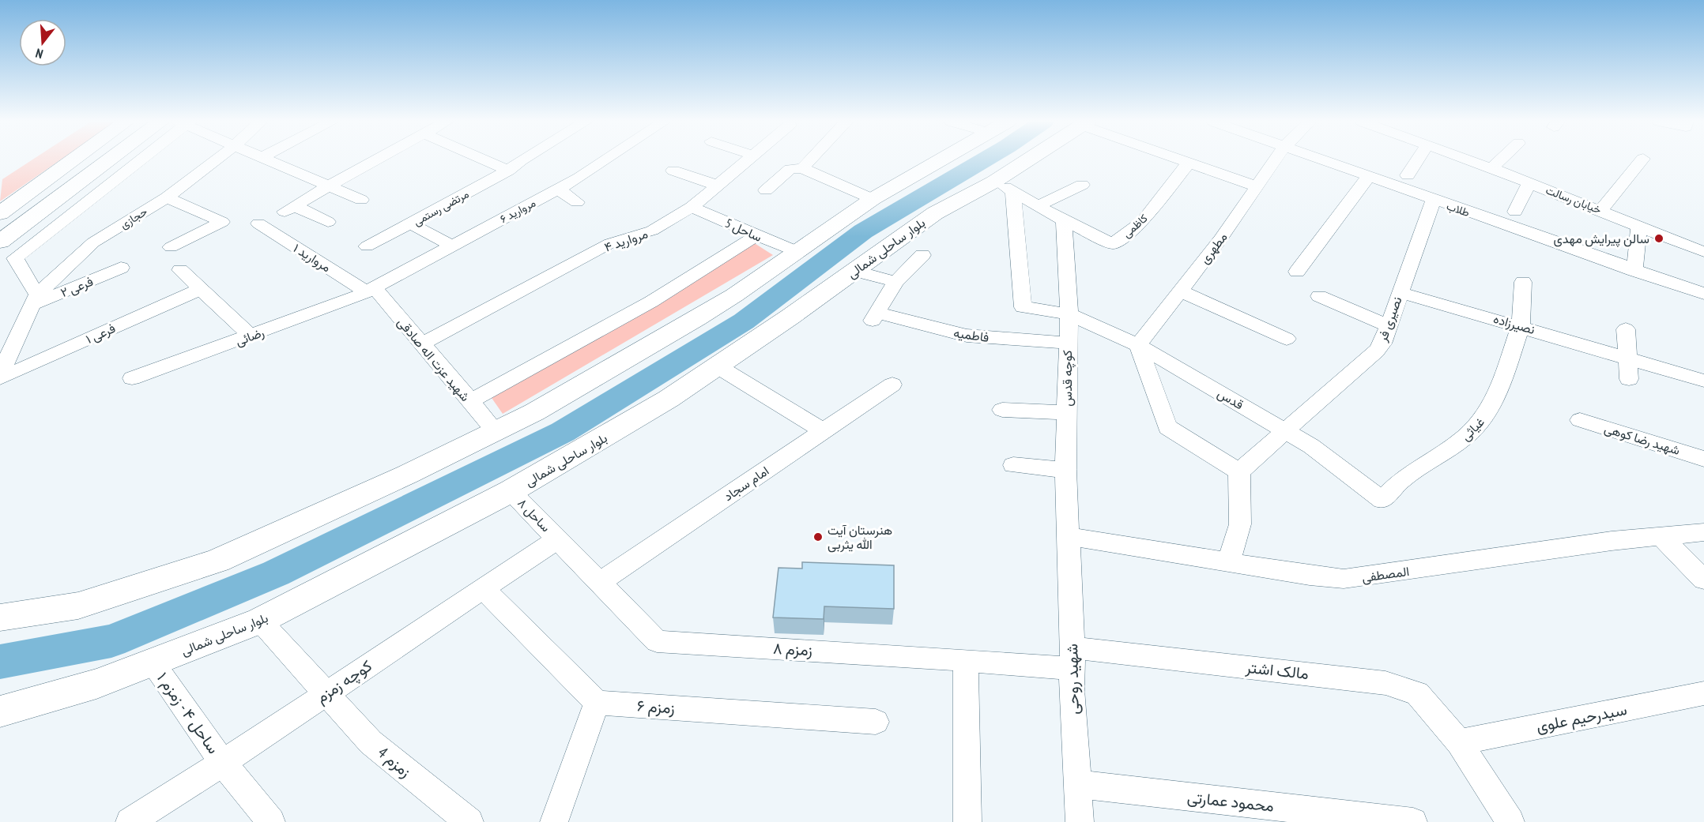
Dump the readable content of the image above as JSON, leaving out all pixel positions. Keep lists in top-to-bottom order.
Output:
{
  "streets": {
    "main road": ["بلوار ساحلی شمالی"],
    "street": [
      "خیابان رسالت",
      "مرتضی رستمی",
      "طلاب",
      "مروارید ۶",
      "حجازی",
      "کاظمی",
      "ساحل 5",
      "مروارید ۴",
      "مطهری",
      "مروارید ۱",
      "فرعی ۲",
      "نصیری فر",
      "نصیرزاده",
      "فرعی ۱",
      "فاطمیه",
      "رضائی",
      "شهید عزت اله صادقی",
      "کوچه قدس",
      "قدس",
      "غیاثی",
      "شهید رضا کوهی",
      "امام سجاد",
      "ساحل ۸",
      "المصطفی",
      "زمزم ۸",
      "مالک اشتر",
      "شهید روحی",
      "کوچه زمزم",
      "زمزم ۶",
      "ساحل ۴ - زمزم ۱",
      "سیدرحیم علوی",
      "زمزم 4",
      "محمود عمارتی"
    ]
  },
  "crossings": [
    ["طلاب", "نصیری فر"],
    ["مروارید ۶", "مروارید ۱"],
    ["مروارید ۶", "رضائی"],
    ["مروارید ۶", "شهید عزت اله صادقی"],
    ["حجازی", "فرعی ۲"],
    ["کاظمی", "کوچه قدس"],
    ["ساحل 5", "مروارید ۴"],
    ["مروارید ۴", "شهید عزت اله صادقی"],
    ["بلوار ساحلی شمالی", "قدس"],
    ["بلوار ساحلی شمالی", "ساحل ۸"],
    ["بلوار ساحلی شمالی", "ساحل ۴ - زمزم ۱"],
    ["بلوار ساحلی شمالی", "زمزم 4"],
    ["مطهری", "قدس"],
    ["مروارید ۱", "رضائی"],
    ["مروارید ۱", "شهید عزت اله صادقی"],
    ["نصیری فر", "نصیرزاده"],
    ["نصیری فر", "قدس"],
    ["نصیرزاده", "غیاثی"],
    ["فاطمیه", "کوچه قدس"],
    ["رضائی", "شهید عزت اله صادقی"],
    ["کوچه قدس", "قدس"],
    ["کوچه قدس", "المصطفی"],
    ["کوچه قدس", "شهید روحی"],
    ["قدس", "غیاثی"],
    ["امام سجاد", "زمزم ۸"],
    ["ساحل ۸", "زمزم ۸"],
    ["ساحل ۸", "کوچه زمزم"],
    ["المصطفی", "شهید روحی"],
    ["زمزم ۸", "مالک اشتر"],
    ["زمزم ۸", "شهید روحی"],
    ["زمزم ۸", "کوچه زمزم"],
    ["مالک اشتر", "شهید روحی"],
    ["مالک اشتر", "سیدرحیم علوی"],
    ["شهید روحی", "محمود عمارتی"],
    ["کوچه زمزم", "ساحل ۴ - زمزم ۱"],
    ["کوچه زمزم", "زمزم 4"]
  ],
  "places": ["سالن پیرایش مهدی", "هنرستان آیت الله یثربی"],
  "north": "bottom"
}
